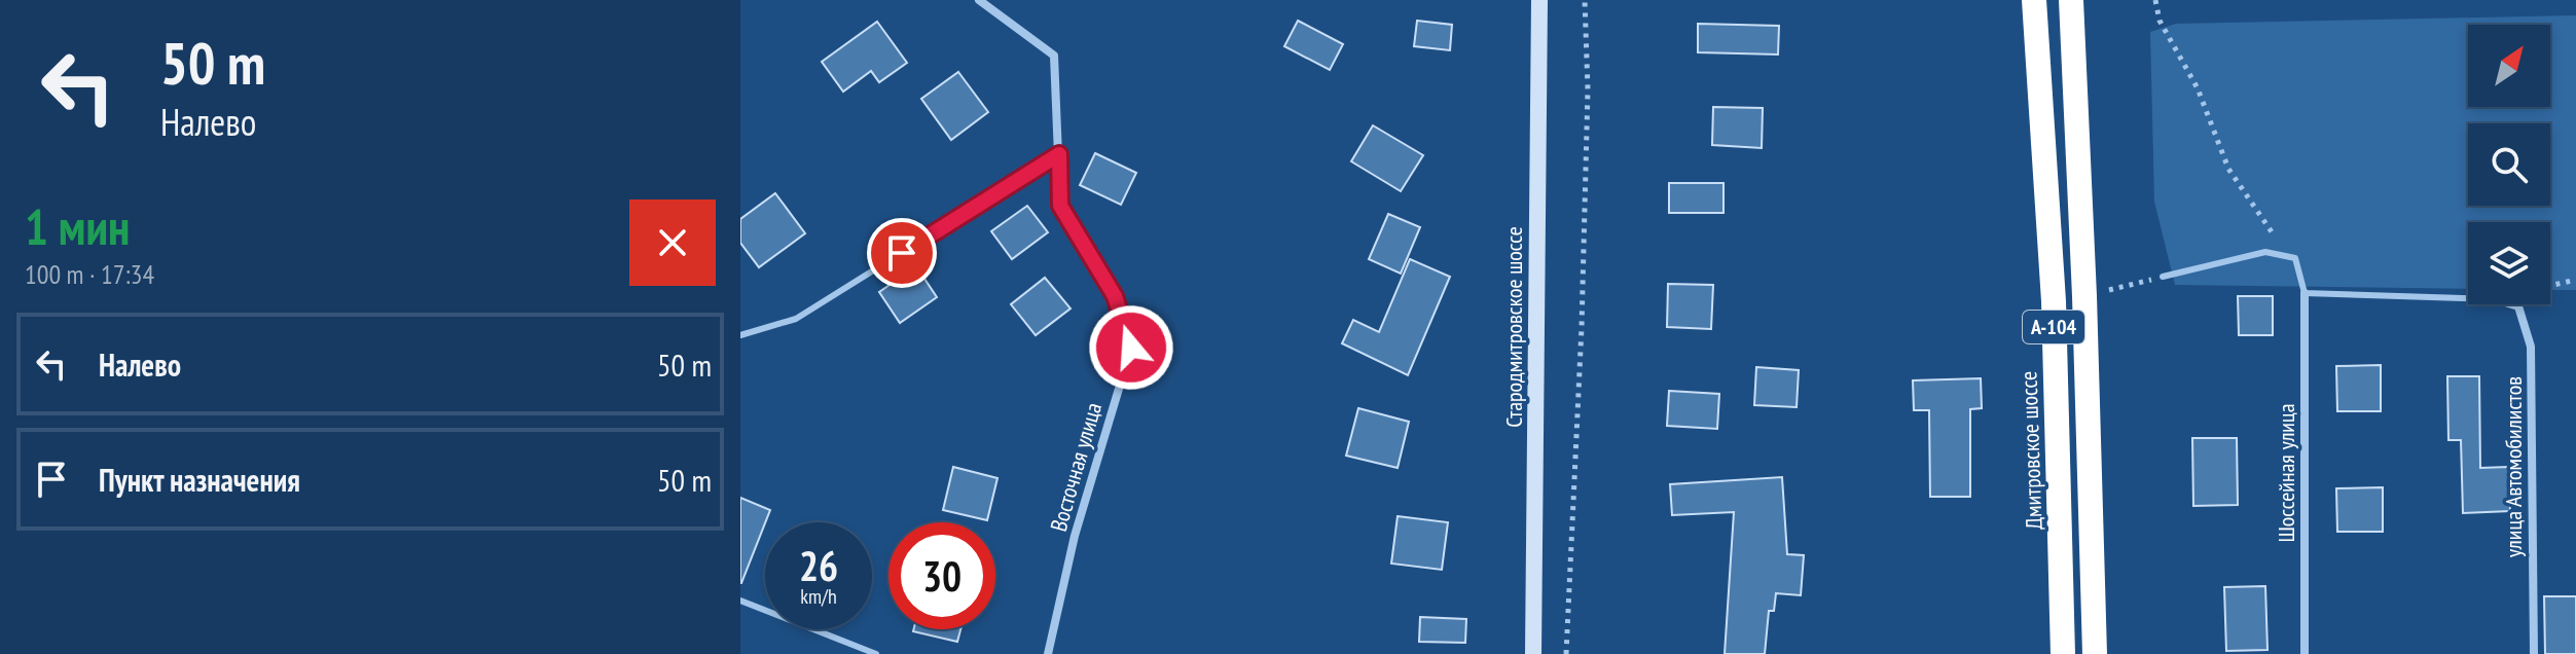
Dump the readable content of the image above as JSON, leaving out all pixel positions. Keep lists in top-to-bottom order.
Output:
{
  "streets": {
    "highway": ["А-104", "Дмитровское шоссе"],
    "street": [
      "Стародмитровское шоссе",
      "Восточная улица",
      "улица Автомобилистов",
      "Шоссейная улица"
    ]
  },
  "north": "top right",
  "page": {
    "turn": ["50 m", "Налево"],
    "heading": ["1 мин", "100 m · 17:34"],
    "list": [
      {
        "name": "Налево",
        "value": "50 m"
      },
      {
        "name": "Пункт назначения",
        "value": "50 m"
      }
    ],
    "speed": "26 km/h",
    "limit": "30"
  }
}
